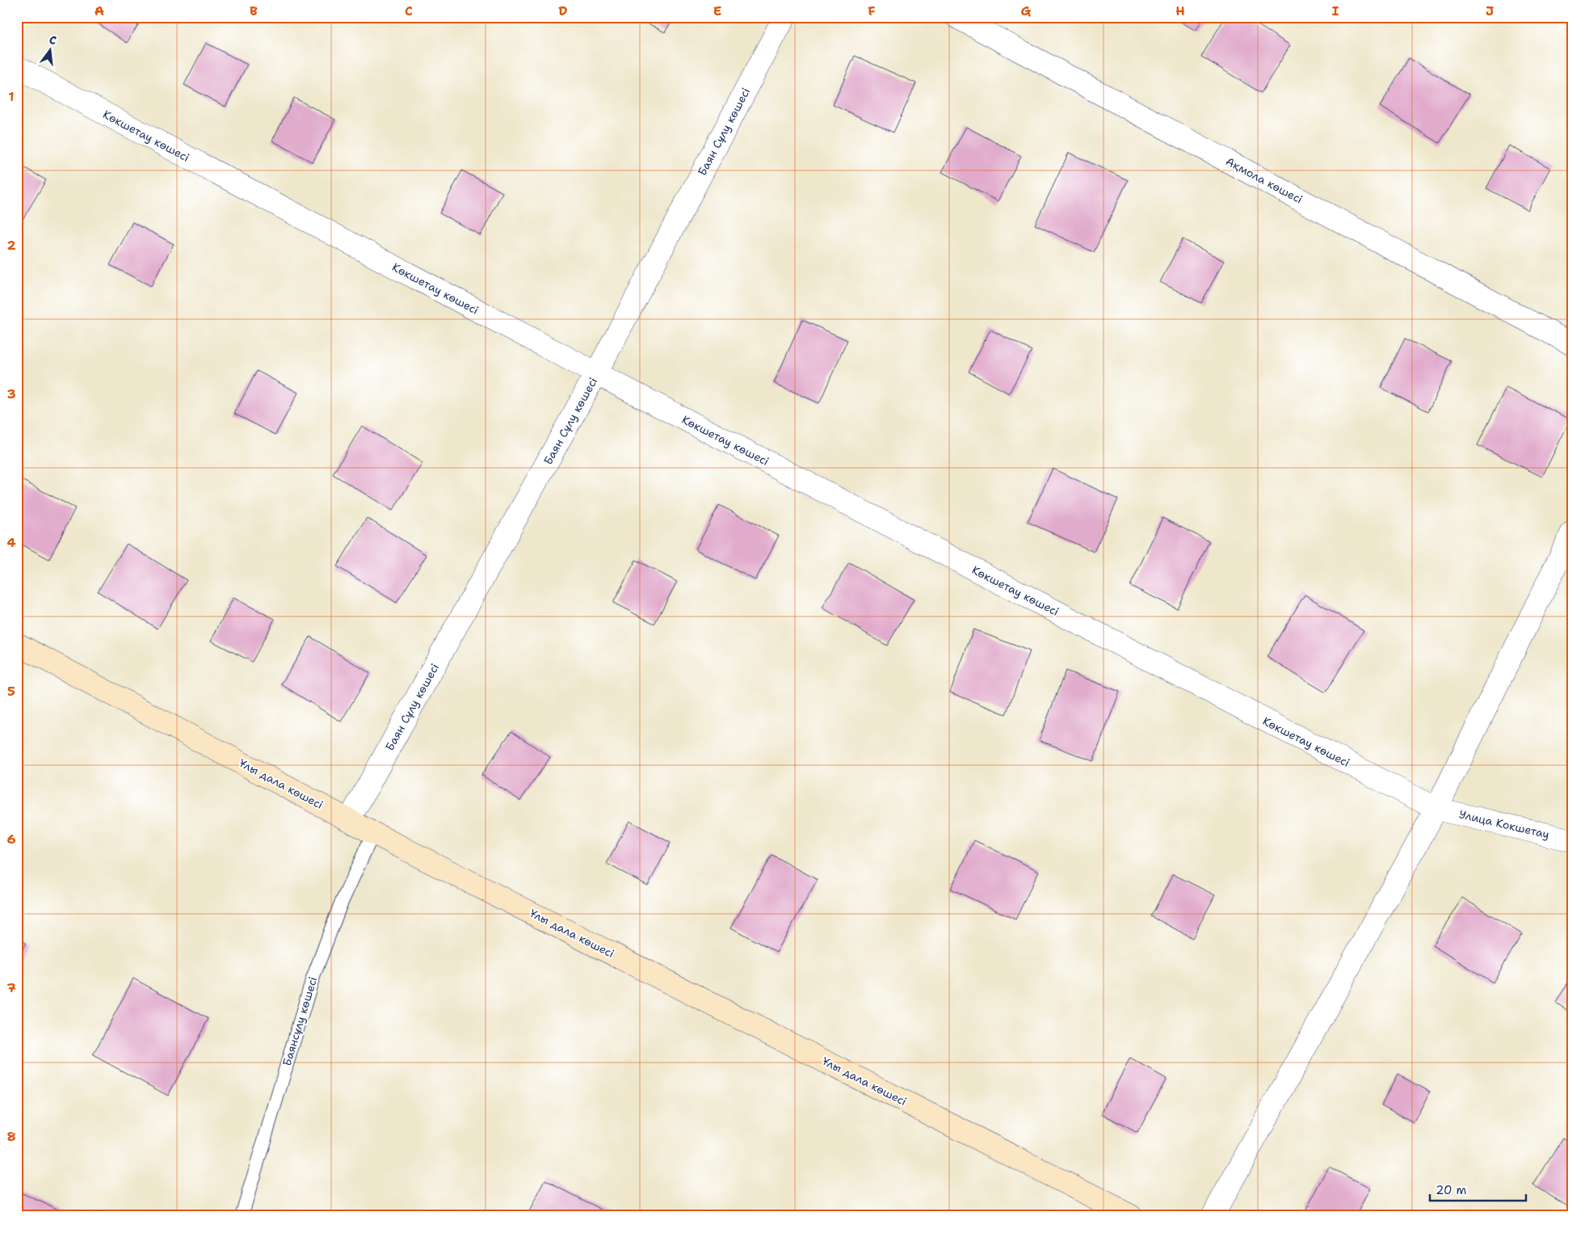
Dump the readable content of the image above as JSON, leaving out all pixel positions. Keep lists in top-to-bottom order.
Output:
{
  "streets": {
    "street": [
      "Баян Сұлу көшесі",
      "Көкшетау көшесі",
      "Ақмола көшесі",
      "Ұлы дала көшесі",
      "Улица Кокшетау"
    ],
    "lane": ["Баянсұлу көшесі"]
  },
  "crossings": [
    ["Баян Сұлу көшесі", "Көкшетау көшесі"],
    ["Баян Сұлу көшесі", "Ұлы дала көшесі"],
    ["Көкшетау көшесі", "Улица Кокшетау"],
    ["Ұлы дала көшесі", "Баянсұлу көшесі"]
  ],
  "scale_bar": "20 m",
  "north": "top",
  "grid": {
    "columns": [
      "A",
      "B",
      "C",
      "D",
      "E",
      "F",
      "G",
      "H",
      "I",
      "J"
    ],
    "rows": [
      "1",
      "2",
      "3",
      "4",
      "5",
      "6",
      "7",
      "8"
    ]
  }
}
